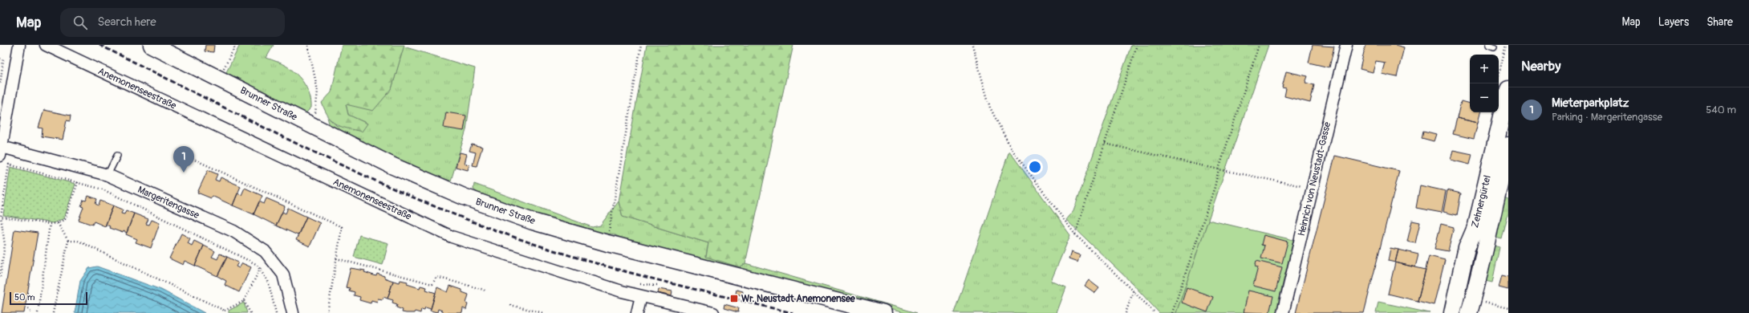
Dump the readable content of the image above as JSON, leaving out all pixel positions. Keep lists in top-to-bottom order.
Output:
{
  "streets": {
    "main road": ["Brunner Straße", "Zehnergürtel"],
    "street": ["Anemonenseestraße", "Heinrich von Neustadt-Gasse", "Margeritengasse"]
  },
  "places": {
    "transit": ["Wr. Neustadt Anemonensee"]
  },
  "scale_bar": "50 m",
  "page": {
    "header": "Map",
    "search": "Search here",
    "nav": ["Map", "Layers", "Share"],
    "heading": "Nearby",
    "map_buttons": ["+", "−"],
    "list": [
      {
        "mark": "1",
        "name": "Mieterparkplatz",
        "note": "Parking · Margeritengasse",
        "value": "540 m"
      }
    ],
    "pins": "1",
    "scale": "50 m"
  }
}
